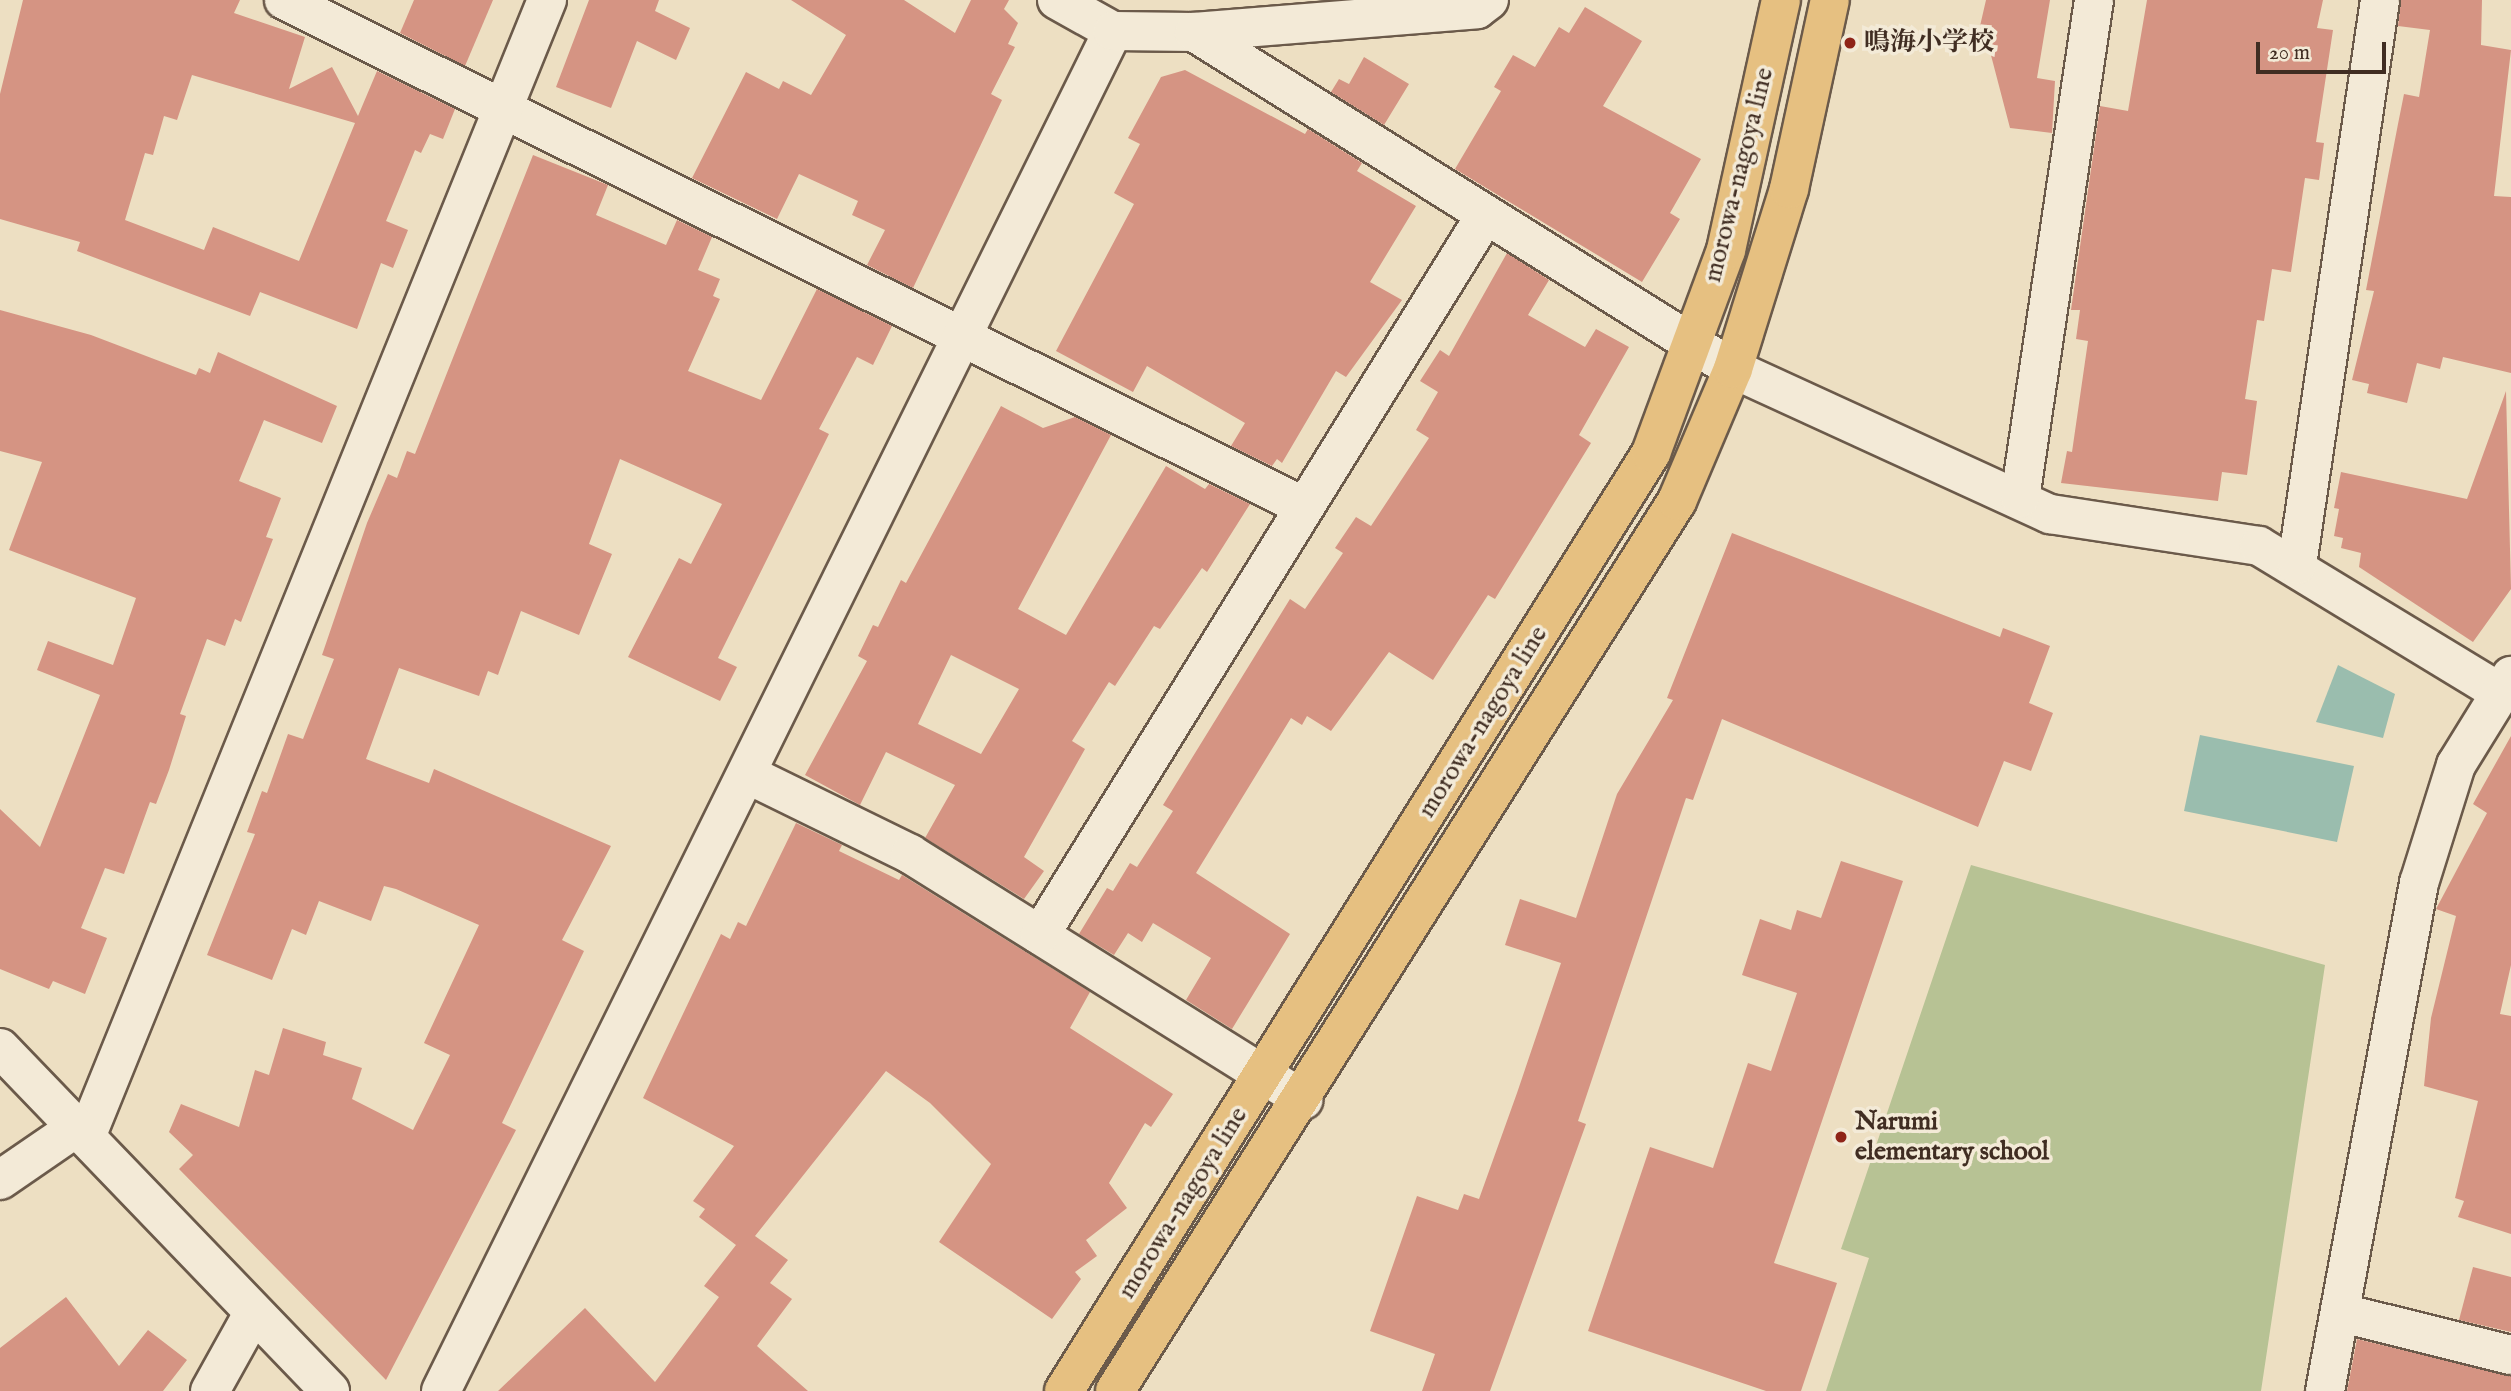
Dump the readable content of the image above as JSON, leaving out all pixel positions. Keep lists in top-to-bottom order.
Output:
{
  "streets": {
    "main road": ["morowa-nagoya line"]
  },
  "places": ["鳴海小学校", "Narumi elementary school"],
  "scale_bar": "20 m"
}
